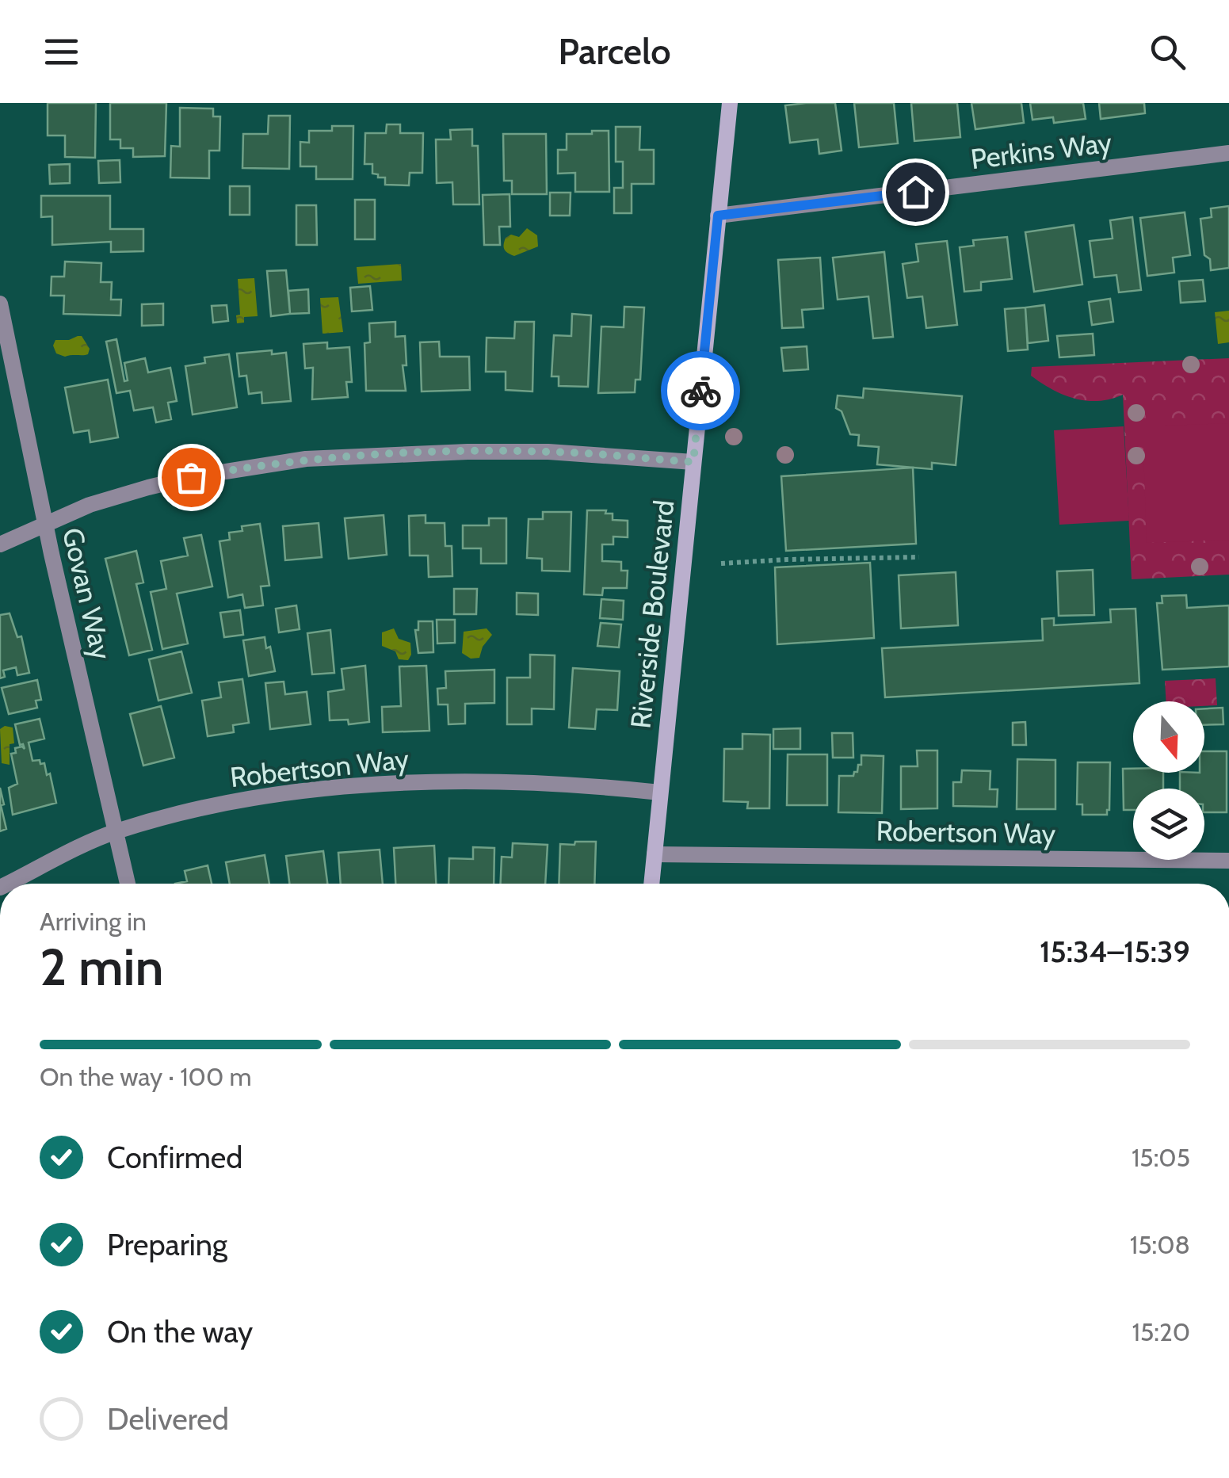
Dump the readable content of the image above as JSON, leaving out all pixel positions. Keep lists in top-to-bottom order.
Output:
{
  "streets": {
    "main road": ["Riverside Boulevard"],
    "street": ["Perkins Way", "Govan Way", "Robertson Way"]
  },
  "crossings": [
    ["Perkins Way", "Riverside Boulevard"],
    ["Govan Way", "Robertson Way"],
    ["Riverside Boulevard", "Robertson Way"]
  ],
  "north": "bottom",
  "page": {
    "header": "Parcelo",
    "heading": ["2 min", "Arriving in", "15:34–15:39"],
    "bar": "On the way · 100 m",
    "list": [
      ["Confirmed", "15:05"],
      ["Preparing", "15:08"],
      ["On the way", "15:20"],
      "Delivered"
    ]
  }
}
